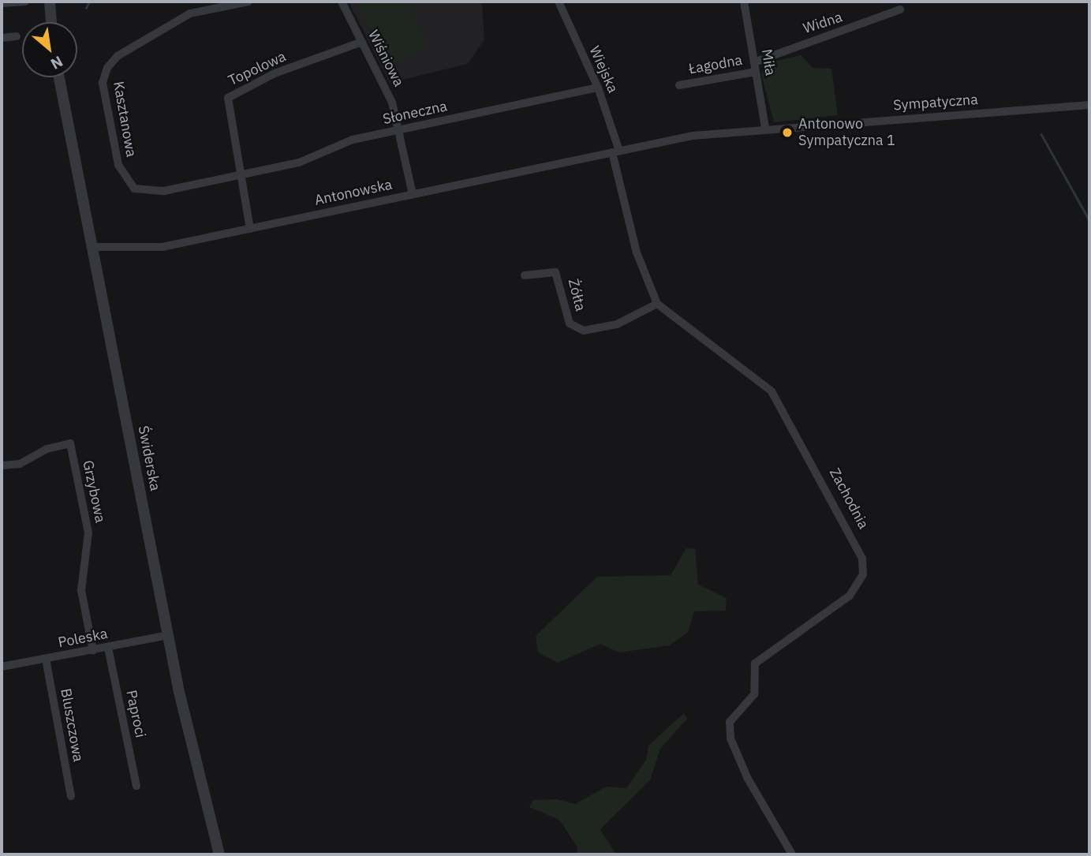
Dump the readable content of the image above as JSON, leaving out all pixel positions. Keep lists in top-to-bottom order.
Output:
{
  "streets": {
    "street": [
      "Widna",
      "Wiśniowa",
      "Miła",
      "Łagodna",
      "Topolowa",
      "Wiejska",
      "Sympatyczna",
      "Słoneczna",
      "Kasztanowa",
      "Antonowska",
      "Żółta",
      "Świderska",
      "Grzybowa",
      "Zachodnia",
      "Poleska",
      "Paproci",
      "Bluszczowa"
    ]
  },
  "crossings": [
    ["Widna", "Miła"],
    ["Wiśniowa", "Topolowa"],
    ["Wiśniowa", "Słoneczna"],
    ["Wiśniowa", "Antonowska"],
    ["Miła", "Łagodna"],
    ["Miła", "Sympatyczna"],
    ["Topolowa", "Słoneczna"],
    ["Topolowa", "Kasztanowa"],
    ["Topolowa", "Antonowska"],
    ["Wiejska", "Sympatyczna"],
    ["Wiejska", "Słoneczna"],
    ["Wiejska", "Antonowska"],
    ["Sympatyczna", "Antonowska"],
    ["Słoneczna", "Kasztanowa"],
    ["Antonowska", "Świderska"],
    ["Żółta", "Zachodnia"],
    ["Świderska", "Poleska"],
    ["Grzybowa", "Poleska"],
    ["Poleska", "Paproci"],
    ["Poleska", "Bluszczowa"]
  ],
  "places": ["Antonowo Sympatyczna 1"],
  "north": "bottom right"
}
